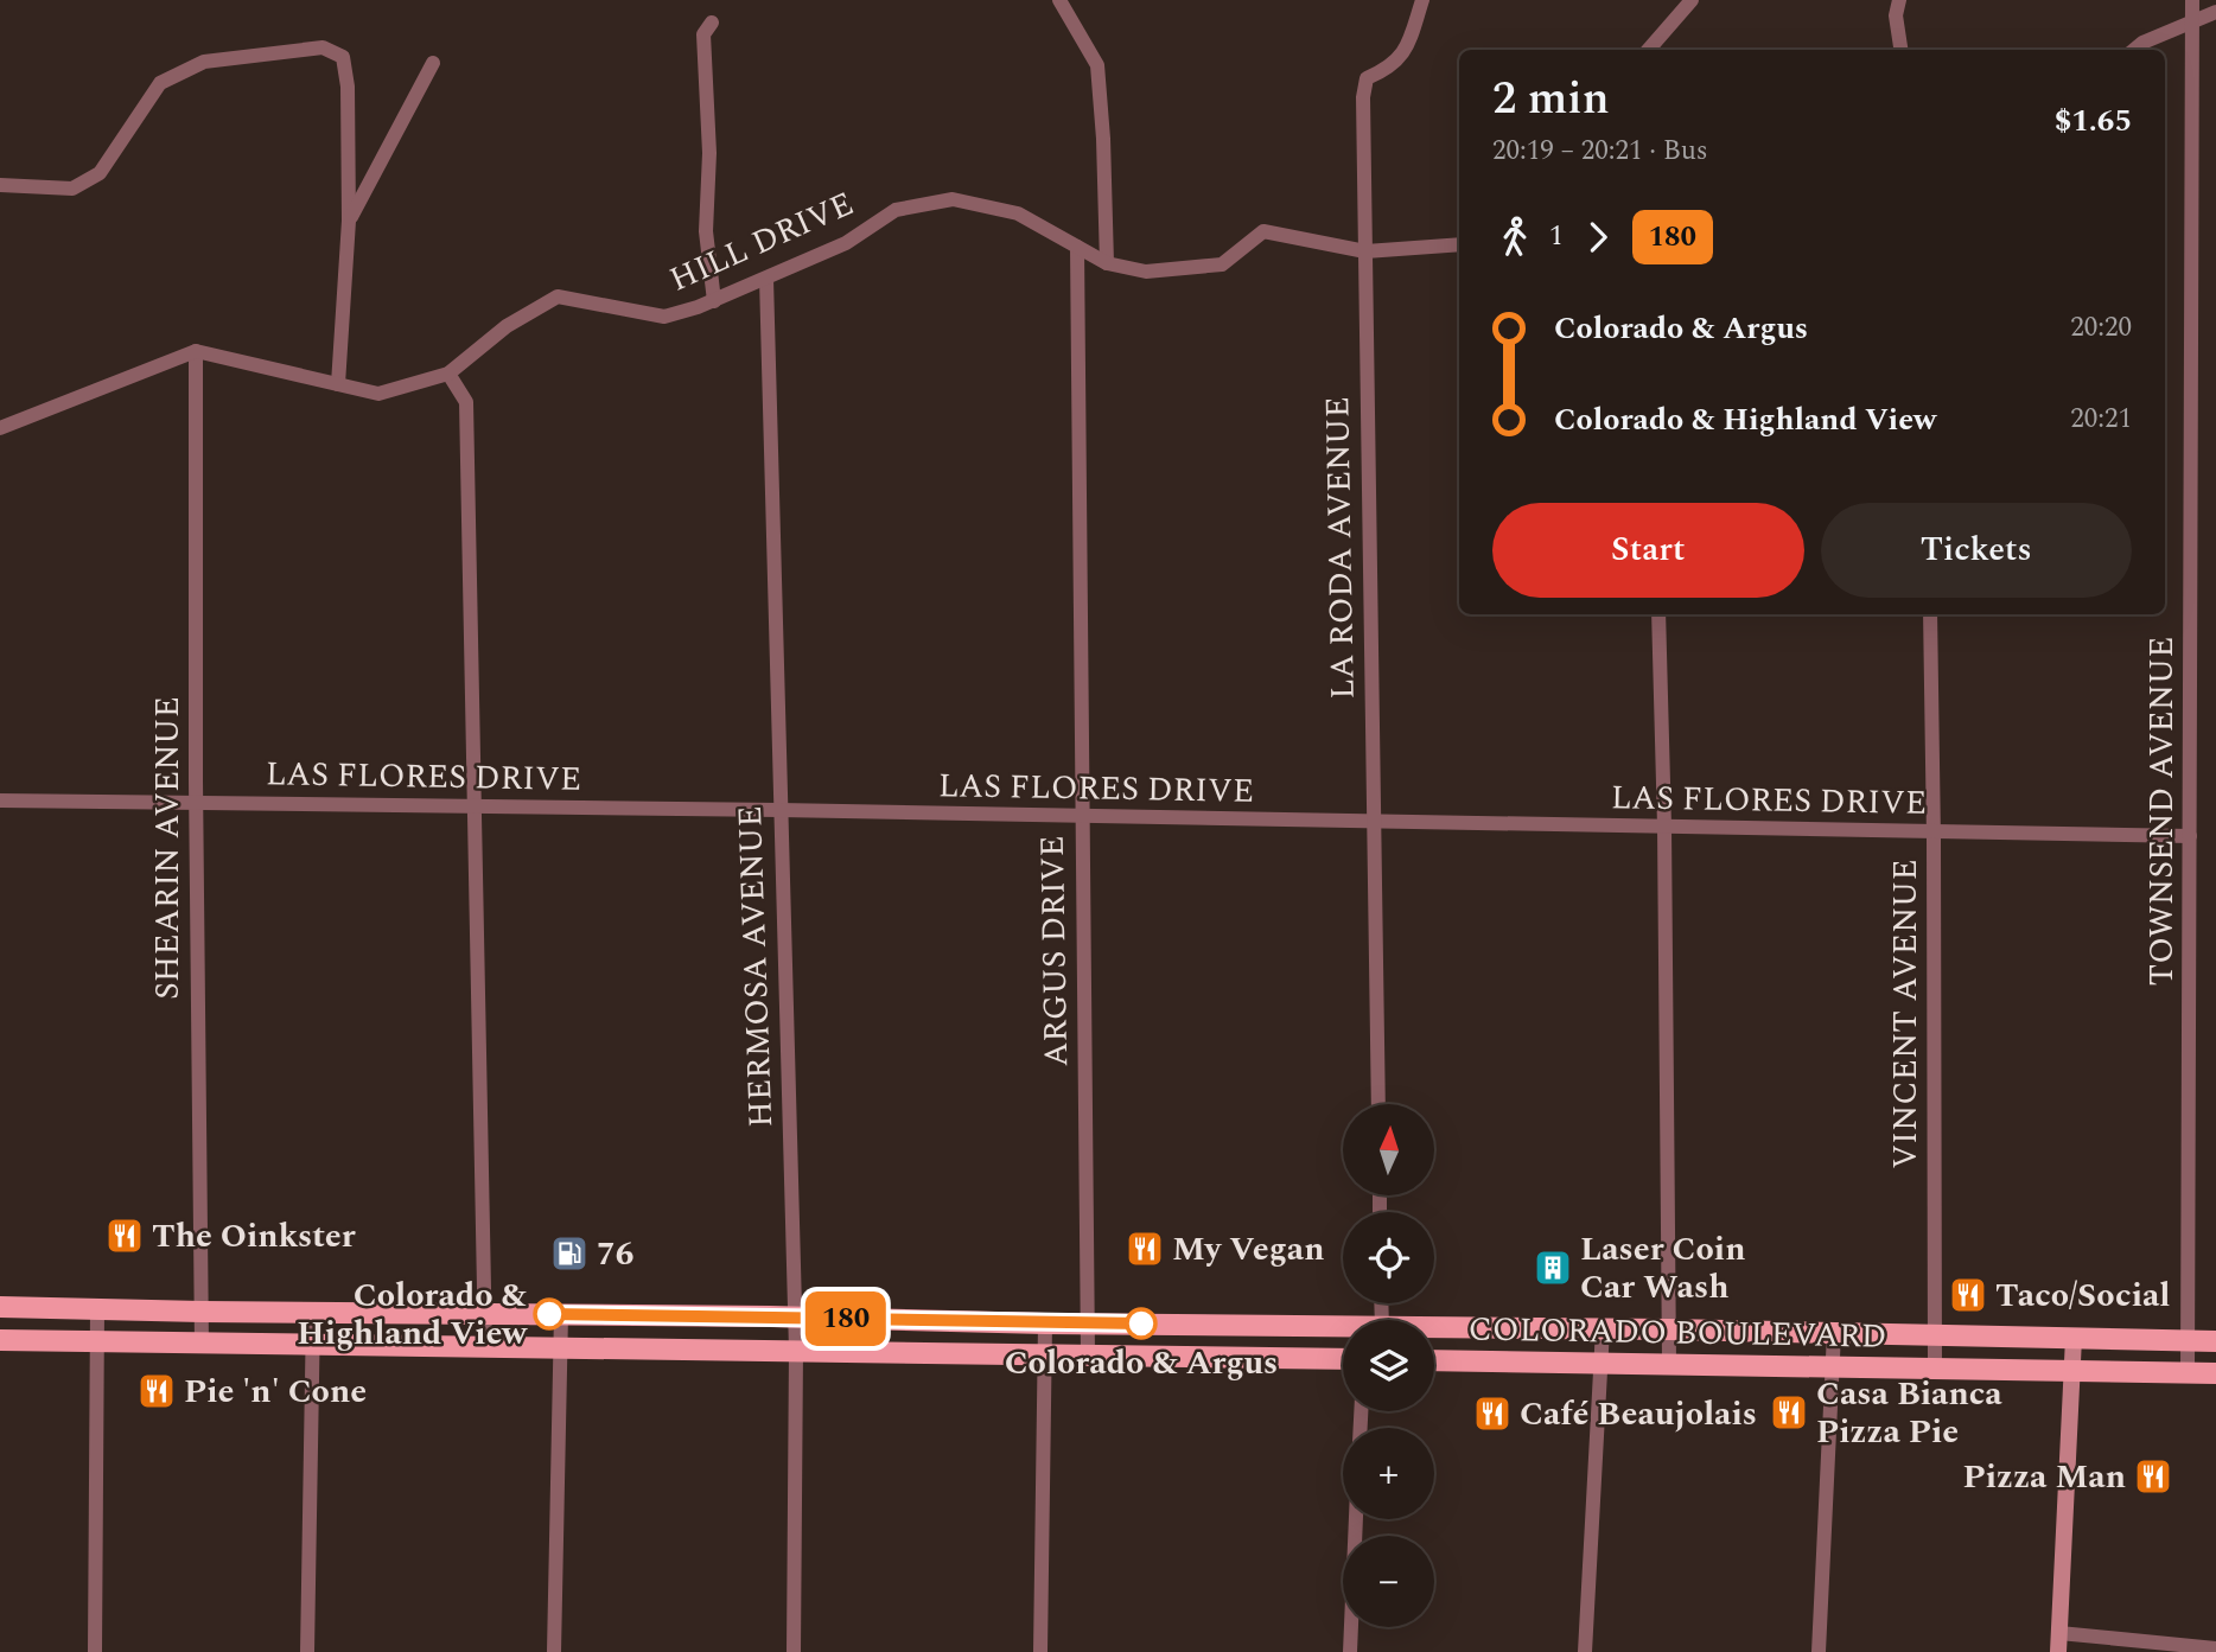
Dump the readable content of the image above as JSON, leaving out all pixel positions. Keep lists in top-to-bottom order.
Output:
{
  "streets": {
    "main road": ["COLORADO BOULEVARD"],
    "street": [
      "HILL DRIVE",
      "LA RODA AVENUE",
      "LAS FLORES DRIVE",
      "TOWNSEND AVENUE",
      "SHEARIN AVENUE",
      "ARGUS DRIVE",
      "HERMOSA AVENUE",
      "VINCENT AVENUE"
    ]
  },
  "crossings": [
    ["HILL DRIVE", "LA RODA AVENUE"],
    ["HILL DRIVE", "SHEARIN AVENUE"],
    ["HILL DRIVE", "ARGUS DRIVE"],
    ["HILL DRIVE", "HERMOSA AVENUE"],
    ["LA RODA AVENUE", "LAS FLORES DRIVE"],
    ["LAS FLORES DRIVE", "TOWNSEND AVENUE"],
    ["LAS FLORES DRIVE", "SHEARIN AVENUE"],
    ["LAS FLORES DRIVE", "ARGUS DRIVE"],
    ["LAS FLORES DRIVE", "HERMOSA AVENUE"],
    ["LAS FLORES DRIVE", "VINCENT AVENUE"],
    ["TOWNSEND AVENUE", "COLORADO BOULEVARD"],
    ["SHEARIN AVENUE", "COLORADO BOULEVARD"],
    ["ARGUS DRIVE", "COLORADO BOULEVARD"],
    ["HERMOSA AVENUE", "COLORADO BOULEVARD"],
    ["VINCENT AVENUE", "COLORADO BOULEVARD"]
  ],
  "places": {
    "restaurant": [
      "The Oinkster",
      "My Vegan",
      "Taco/Social",
      "Pie 'n' Cone",
      "Casa Bianca Pizza Pie",
      "Café Beaujolais",
      "Pizza Man"
    ],
    "fuel station": ["76"],
    "building": ["Laser Coin Car Wash"],
    "other": ["Colorado & Highland View", "Colorado & Argus"]
  },
  "lines": ["bus line 180"],
  "north": "top",
  "page": {
    "on_map": "180",
    "heading": ["2 min", "20:19 – 20:21 · Bus", "$1.65"],
    "legs": ["1", "180"],
    "list": [
      {
        "name": "Colorado & Argus",
        "value": "20:20"
      },
      {
        "name": "Colorado & Highland View",
        "value": "20:21"
      }
    ],
    "buttons": ["Start", "Tickets"],
    "map_buttons": ["+", "−"]
  }
}
